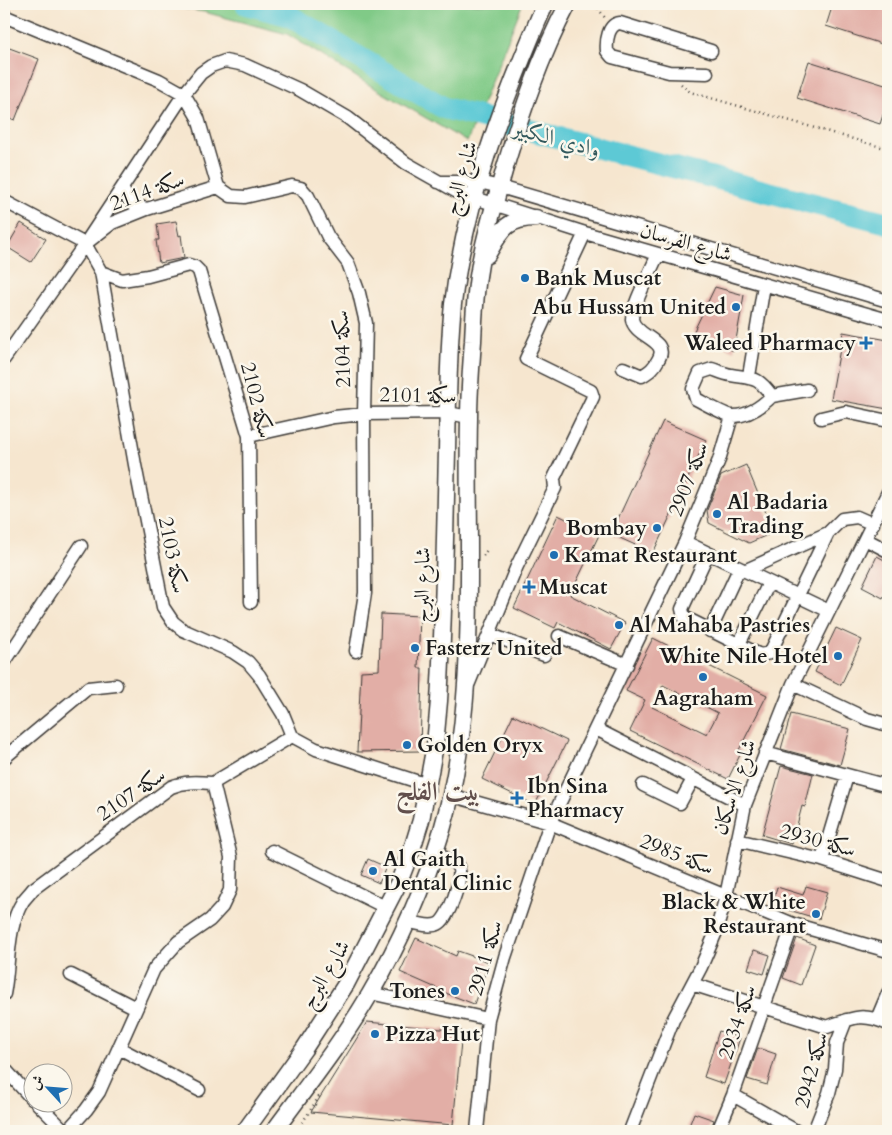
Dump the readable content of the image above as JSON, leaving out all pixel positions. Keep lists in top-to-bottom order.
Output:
{
  "streets": {
    "main road": ["شارع البرج"],
    "street": [
      "سكة 2114",
      "شارع الفرسان",
      "سكة 2104",
      "سكة 2101",
      "سكة 2102",
      "سكة 2907",
      "سكة 2103",
      "شارع الاسكان",
      "سكة 2107",
      "سكة 2930",
      "سكة 2985",
      "سكة 2911",
      "سكة 2934",
      "سكة 2942"
    ]
  },
  "crossings": [
    ["شارع البرج", "شارع الفرسان"],
    ["شارع البرج", "سكة 2101"],
    ["شارع البرج", "سكة 2985"],
    ["شارع البرج", "سكة 2911"],
    ["سكة 2114", "شارع الفرسان"],
    ["سكة 2114", "سكة 2104"],
    ["سكة 2114", "سكة 2103"],
    ["شارع الفرسان", "سكة 2103"],
    ["سكة 2104", "سكة 2101"],
    ["سكة 2101", "سكة 2102"],
    ["سكة 2102", "سكة 2103"],
    ["سكة 2907", "سكة 2985"],
    ["سكة 2907", "سكة 2911"],
    ["شارع الاسكان", "سكة 2930"],
    ["شارع الاسكان", "سكة 2985"],
    ["شارع الاسكان", "سكة 2942"],
    ["سكة 2985", "سكة 2911"],
    ["سكة 2985", "سكة 2934"],
    ["سكة 2934", "سكة 2942"]
  ],
  "districts": ["بيت الفلج"],
  "water": ["وادي الكبير"],
  "places": {
    "other": [
      "Bank Muscat",
      "Abu Hussam United",
      "Al Badaria Trading",
      "Bombay",
      "Kamat Restaurant",
      "Al Mahaba Pastries",
      "Fasterz United",
      "White Nile Hotel",
      "Aagraham",
      "Golden Oryx",
      "Al Gaith Dental Clinic",
      "Black & White Restaurant",
      "Tones",
      "Pizza Hut"
    ],
    "health": ["Waleed Pharmacy", "Muscat", "Ibn Sina Pharmacy"]
  },
  "north": "top left"
}
